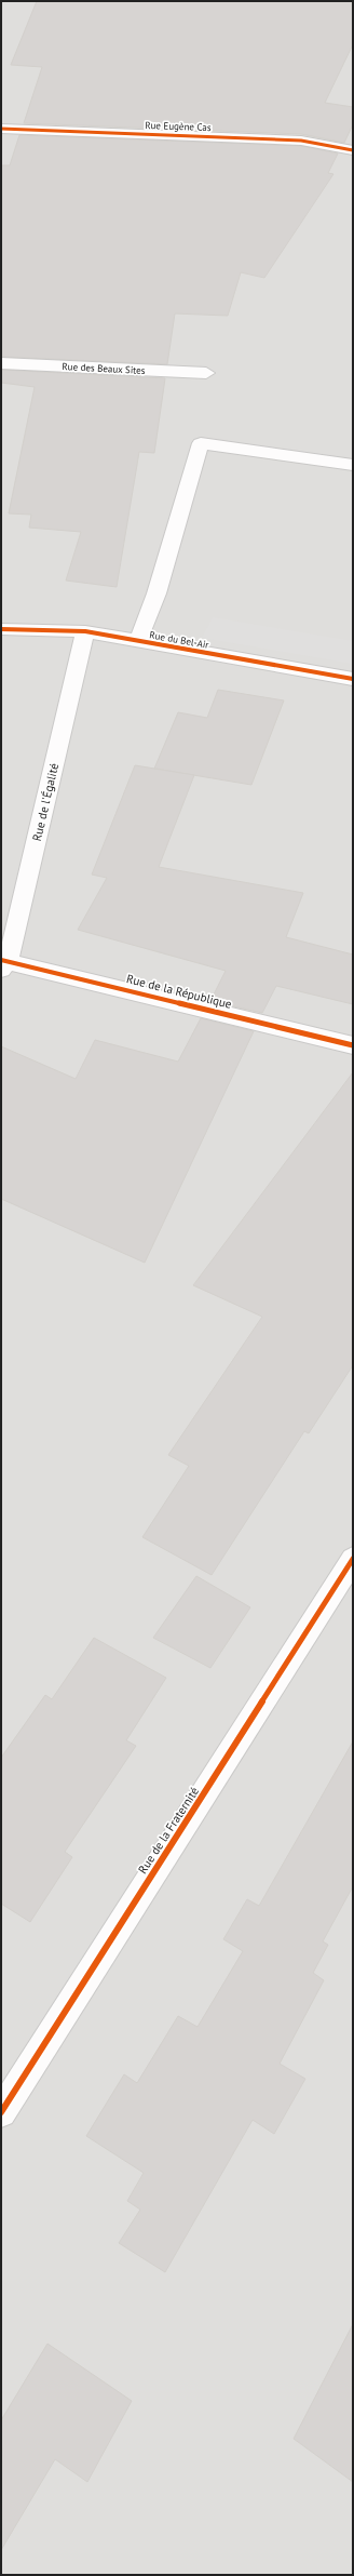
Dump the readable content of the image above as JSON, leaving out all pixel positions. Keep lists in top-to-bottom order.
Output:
{
  "streets": {
    "street": [
      "Rue Eugène Cas",
      "Rue des Beaux Sites",
      "Rue du Bel-Air",
      "Rue de l'Égalité",
      "Rue de la République",
      "Rue de la Fraternité"
    ]
  },
  "crossings": [
    ["Rue du Bel-Air", "Rue de l'Égalité"],
    ["Rue de l'Égalité", "Rue de la République"]
  ]
}
